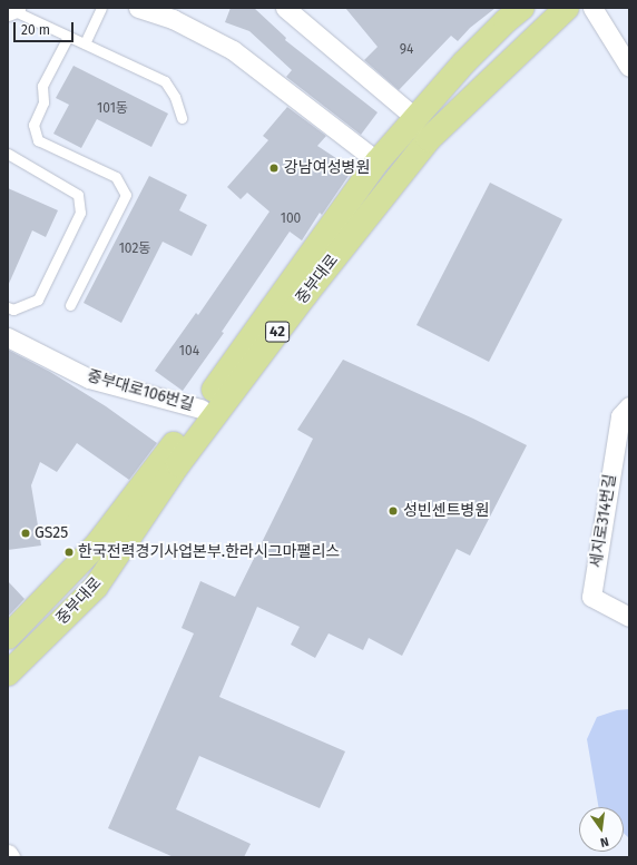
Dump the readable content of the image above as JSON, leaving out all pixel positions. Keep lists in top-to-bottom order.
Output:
{
  "streets": {
    "main road": ["중부대로", "42"],
    "street": ["중부대로106번길", "세지로314번길"]
  },
  "crossings": [
    ["중부대로", "중부대로106번길"]
  ],
  "places": [
    "강남여성병원",
    "성빈센트병원",
    "GS25",
    "한국전력경기사업본부.한라시그마팰리스"
  ],
  "house_numbers": [
    "94",
    "101동",
    "100",
    "102동",
    "104"
  ],
  "scale_bar": "20 m",
  "north": "bottom"
}
